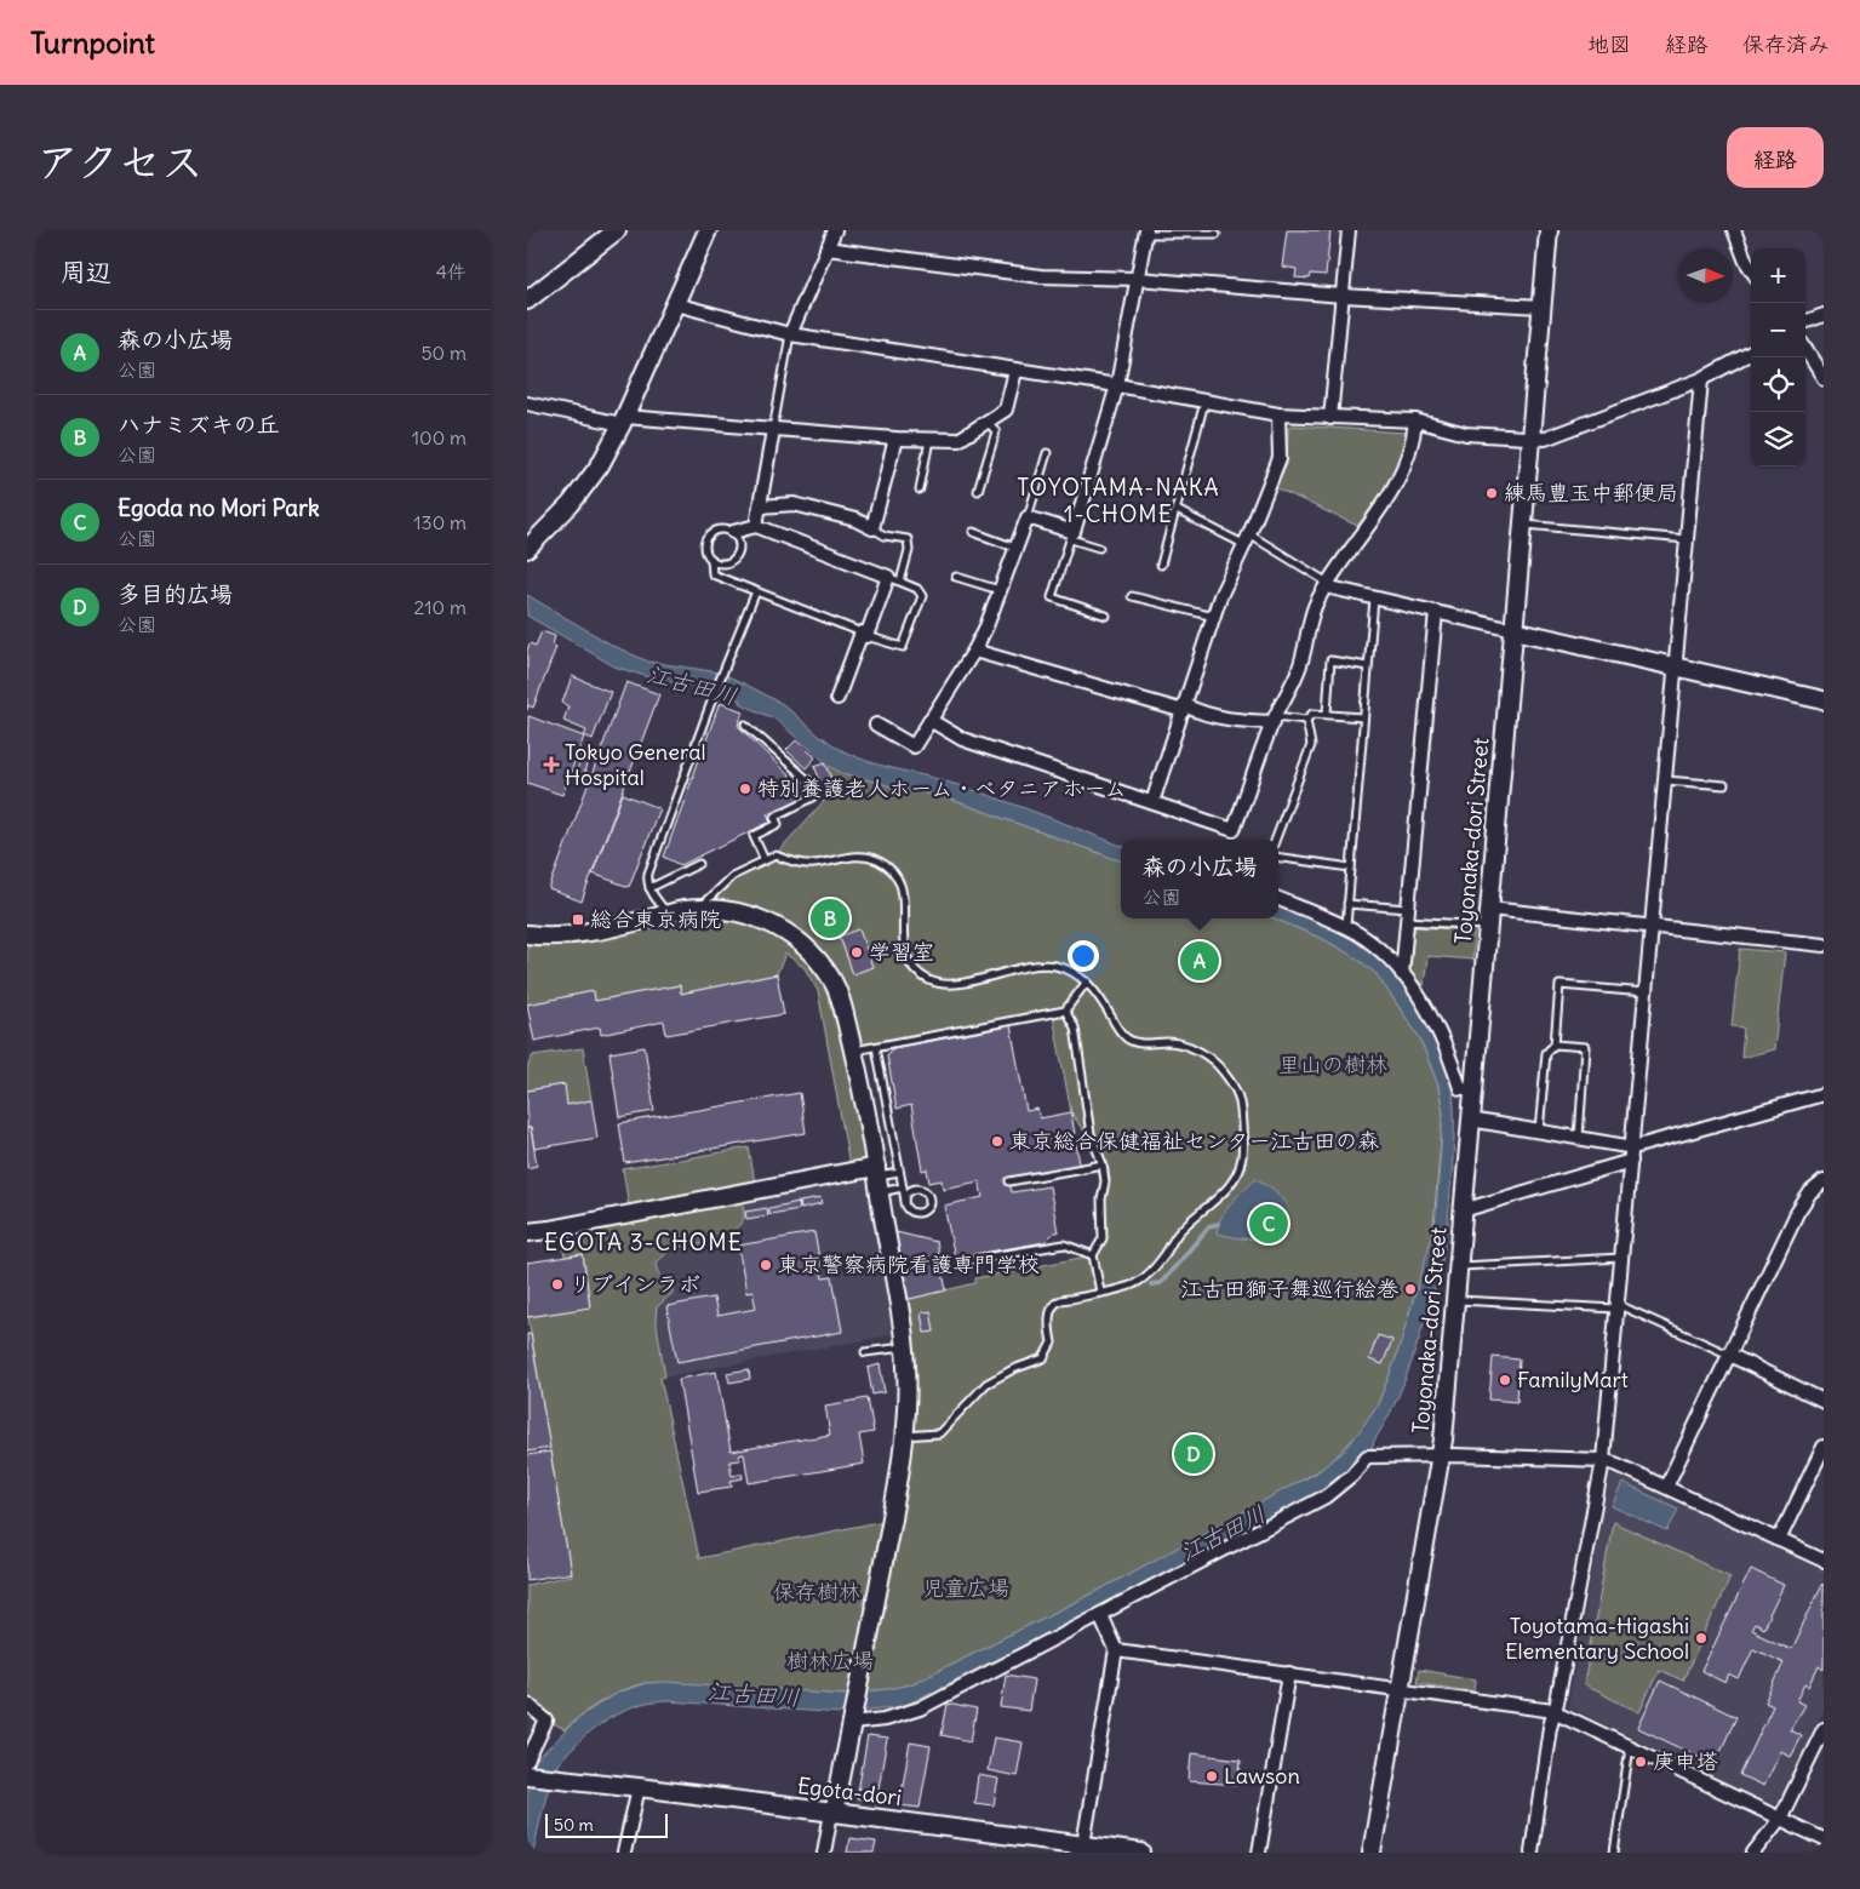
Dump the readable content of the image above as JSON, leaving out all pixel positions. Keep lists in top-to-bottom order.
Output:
{
  "streets": {
    "street": ["Toyonaka-dori Street", "Egota-dori"]
  },
  "districts": ["TOYOTAMA-NAKA 1-CHOME", "EGOTA 3-CHOME"],
  "water": ["江古田川"],
  "parks": [
    "里山の樹林",
    "児童広場",
    "保存樹林",
    "樹林広場"
  ],
  "places": {
    "other": [
      "練馬豊玉中郵便局",
      "特別養護老人ホーム・ベタニアホーム",
      "学習室",
      "東京総合保健福祉センター江古田の森",
      "東京警察病院看護専門学校",
      "リブインラボ",
      "江古田獅子舞巡行絵巻",
      "FamilyMart",
      "Toyotama-Higashi Elementary School",
      "庚申塔",
      "Lawson"
    ],
    "health": ["Tokyo General Hospital"],
    "transit": ["総合東京病院"]
  },
  "scale_bar": "50 m",
  "north": "right",
  "page": {
    "header": "Turnpoint",
    "nav": ["地図", "経路", "保存済み"],
    "title": "アクセス",
    "buttons": "経路",
    "heading": ["周辺", "4件"],
    "map_buttons": ["+", "−"],
    "list": [
      {
        "mark": "A",
        "name": "森の小広場",
        "note": "公園",
        "value": "50 m"
      },
      {
        "mark": "B",
        "name": "ハナミズキの丘",
        "note": "公園",
        "value": "100 m"
      },
      {
        "mark": "C",
        "name": "Egoda no Mori Park",
        "note": "公園",
        "value": "130 m"
      },
      {
        "mark": "D",
        "name": "多目的広場",
        "note": "公園",
        "value": "210 m"
      }
    ],
    "popup": ["森の小広場", "公園"],
    "pins": [
      "B",
      "A",
      "C",
      "D"
    ],
    "scale": "50 m"
  }
}
